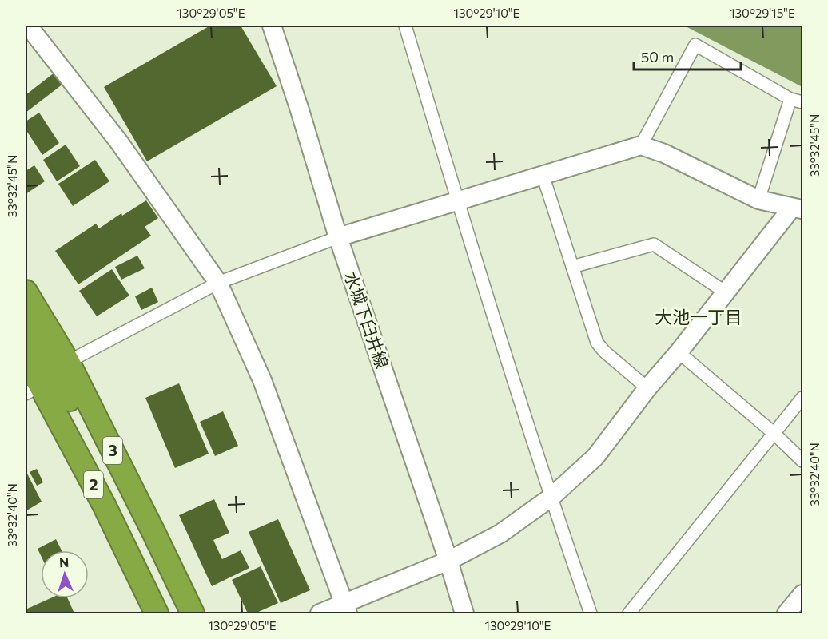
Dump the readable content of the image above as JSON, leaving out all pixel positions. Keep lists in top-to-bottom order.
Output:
{
  "streets": {
    "highway": ["3", "2"],
    "street": ["水城下臼井線"]
  },
  "districts": ["大池一丁目"],
  "scale_bar": "50 m",
  "north": "top",
  "coordinates": [
    "130°29'05\"E",
    "130°29'10\"E",
    "130°29'15\"E",
    "33°32'45\"N",
    "33°32'40\"N"
  ]
}
